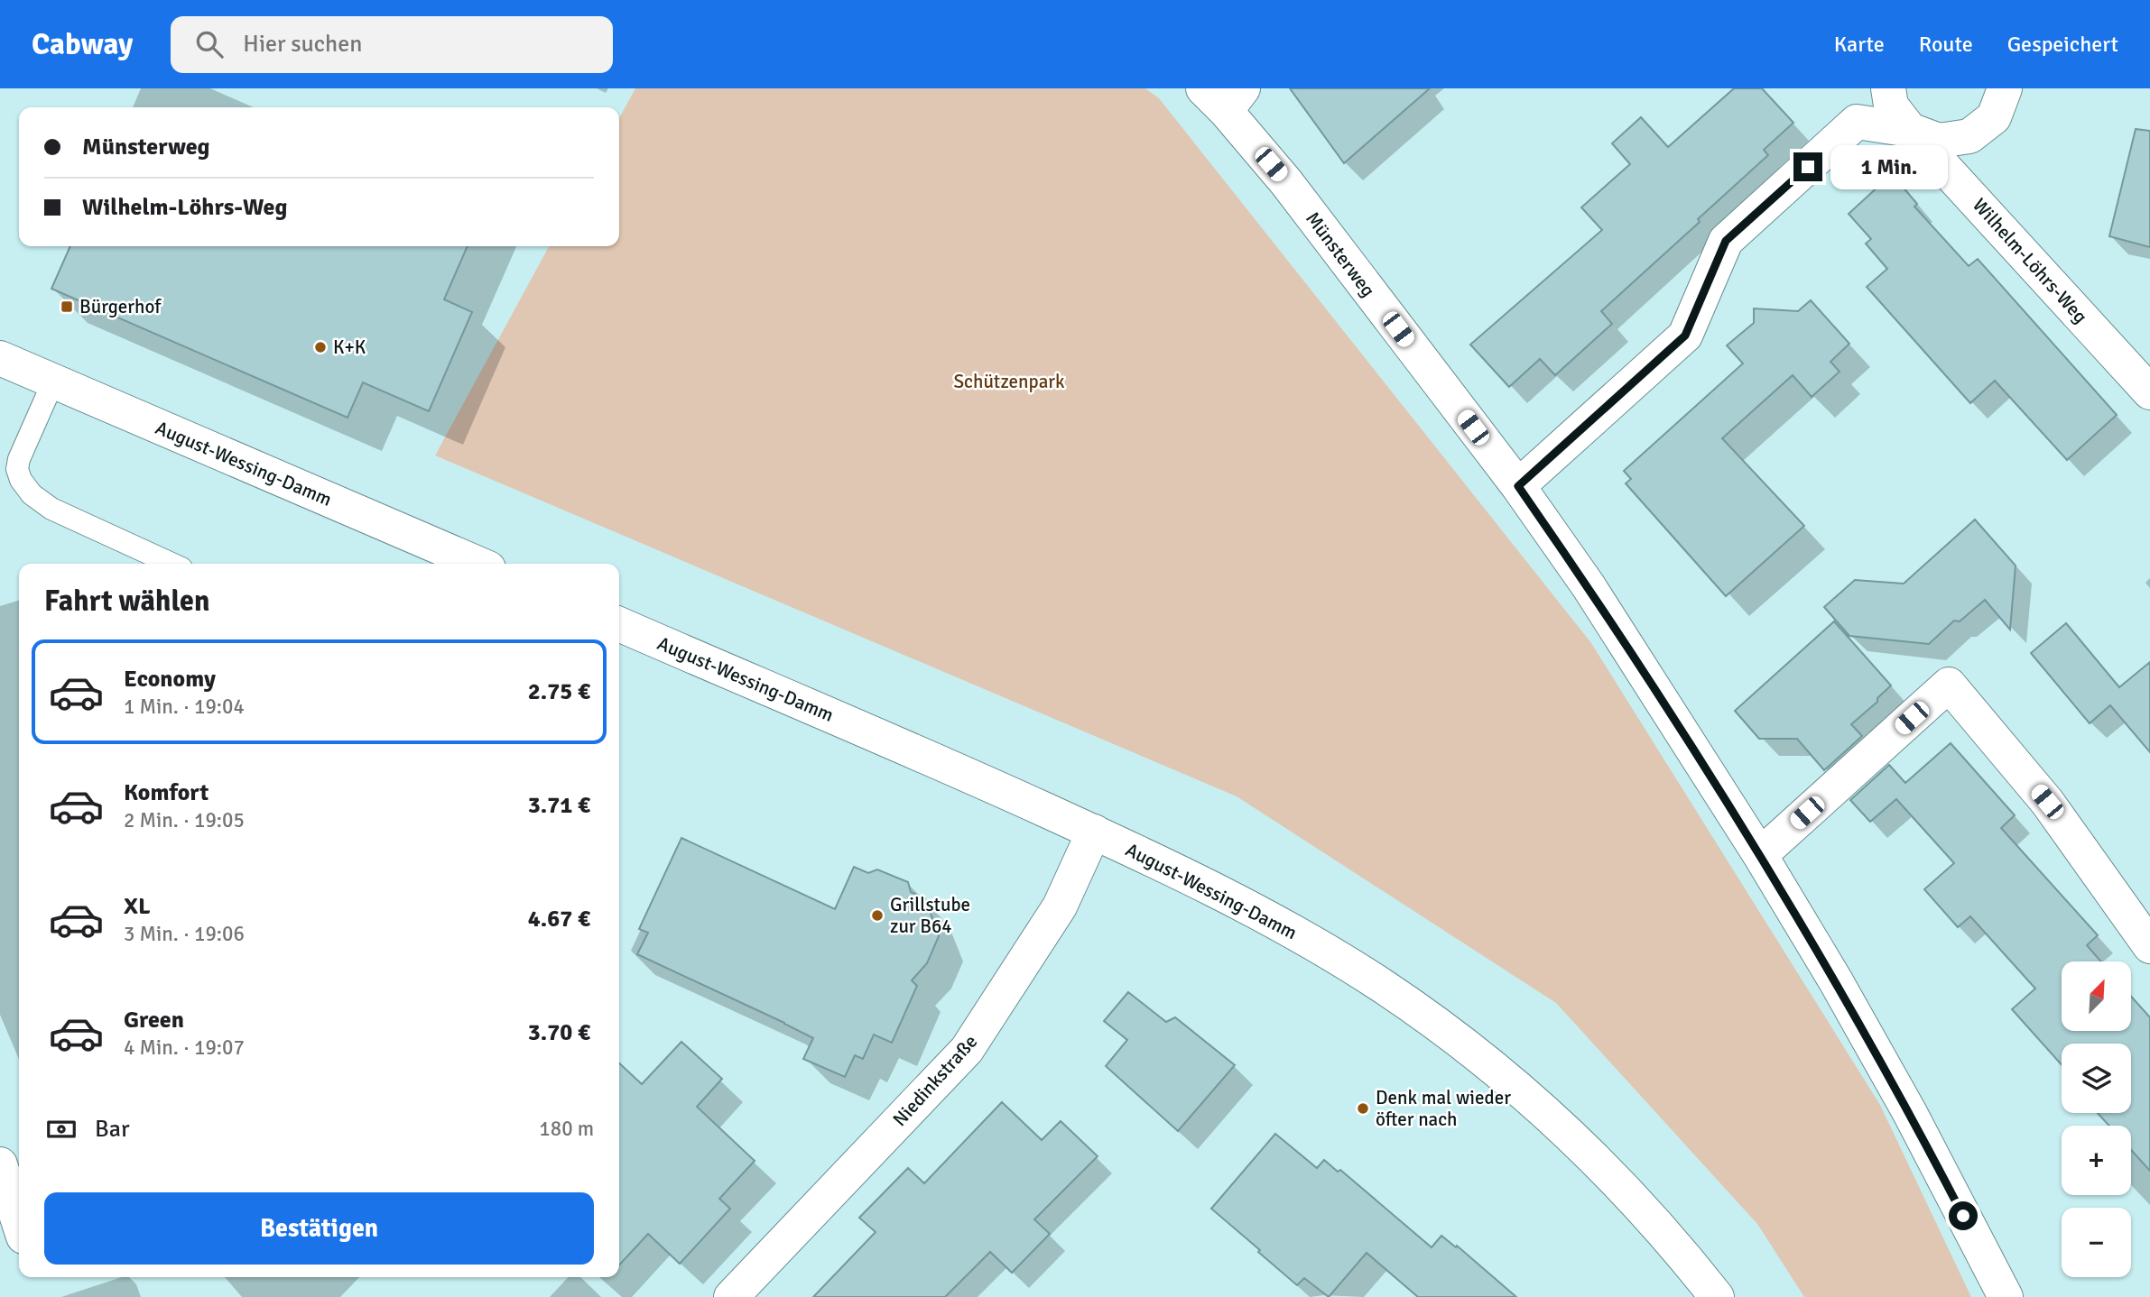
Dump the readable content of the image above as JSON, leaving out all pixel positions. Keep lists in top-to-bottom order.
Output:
{
  "streets": {
    "street": [
      "Münsterweg",
      "Wilhelm-Löhrs-Weg",
      "August-Wessing-Damm",
      "Niedinkstraße"
    ]
  },
  "crossings": [
    ["August-Wessing-Damm", "Niedinkstraße"]
  ],
  "parks": ["Schützenpark"],
  "places": {
    "transit": ["Bürgerhof"],
    "other": ["K+K", "Grillstube zur B64", "Denk mal wieder öfter nach"]
  },
  "north": "top right",
  "page": {
    "header": "Cabway",
    "search": "Hier suchen",
    "nav": ["Karte", "Route", "Gespeichert"],
    "banner": ["Münsterweg", "Wilhelm-Löhrs-Weg"],
    "bubble": "1 Min.",
    "heading": "Fahrt wählen",
    "list": [
      {
        "name": "Economy",
        "note": "1 Min. · 19:04",
        "value": "2.75 €"
      },
      {
        "name": "Komfort",
        "note": "2 Min. · 19:05",
        "value": "3.71 €"
      },
      {
        "name": "XL",
        "note": "3 Min. · 19:06",
        "value": "4.67 €"
      },
      {
        "name": "Green",
        "note": "4 Min. · 19:07",
        "value": "3.70 €"
      }
    ],
    "map_buttons": ["+", "−"],
    "pay": ["Bar", "180 m"],
    "buttons": "Bestätigen"
  }
}
